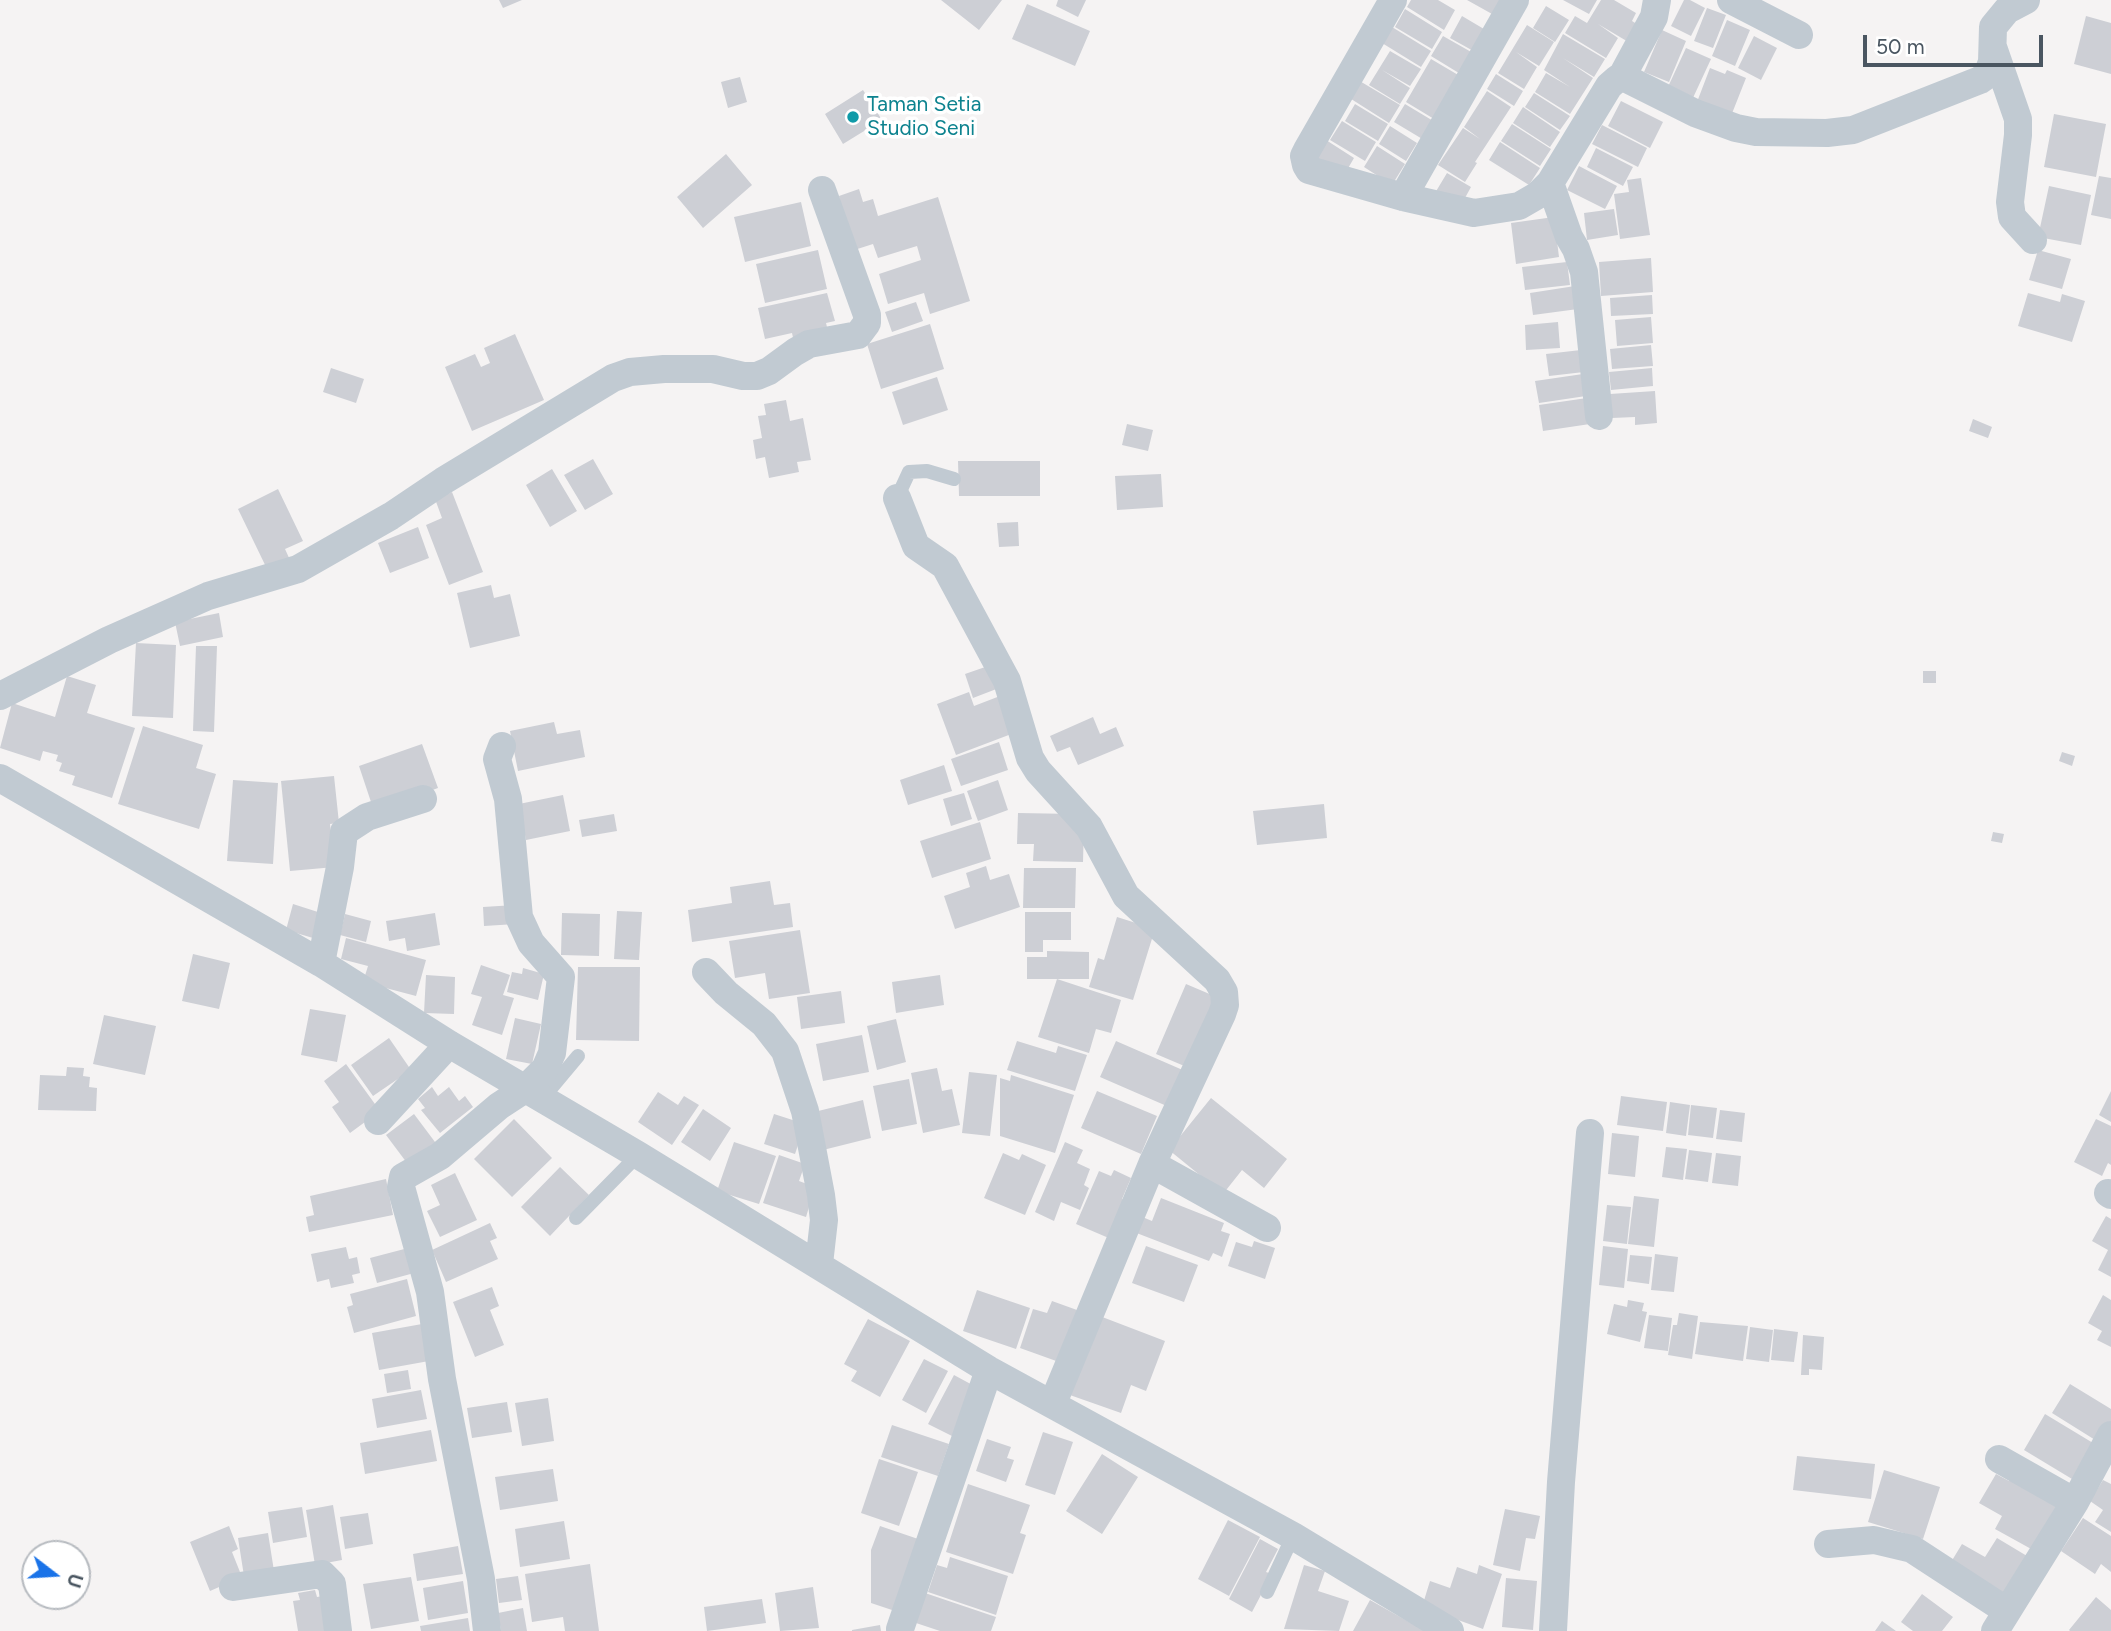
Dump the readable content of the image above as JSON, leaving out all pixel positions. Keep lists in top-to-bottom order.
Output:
{
  "places": ["Taman Setia Studio Seni"],
  "scale_bar": "50 m",
  "north": "right"
}
